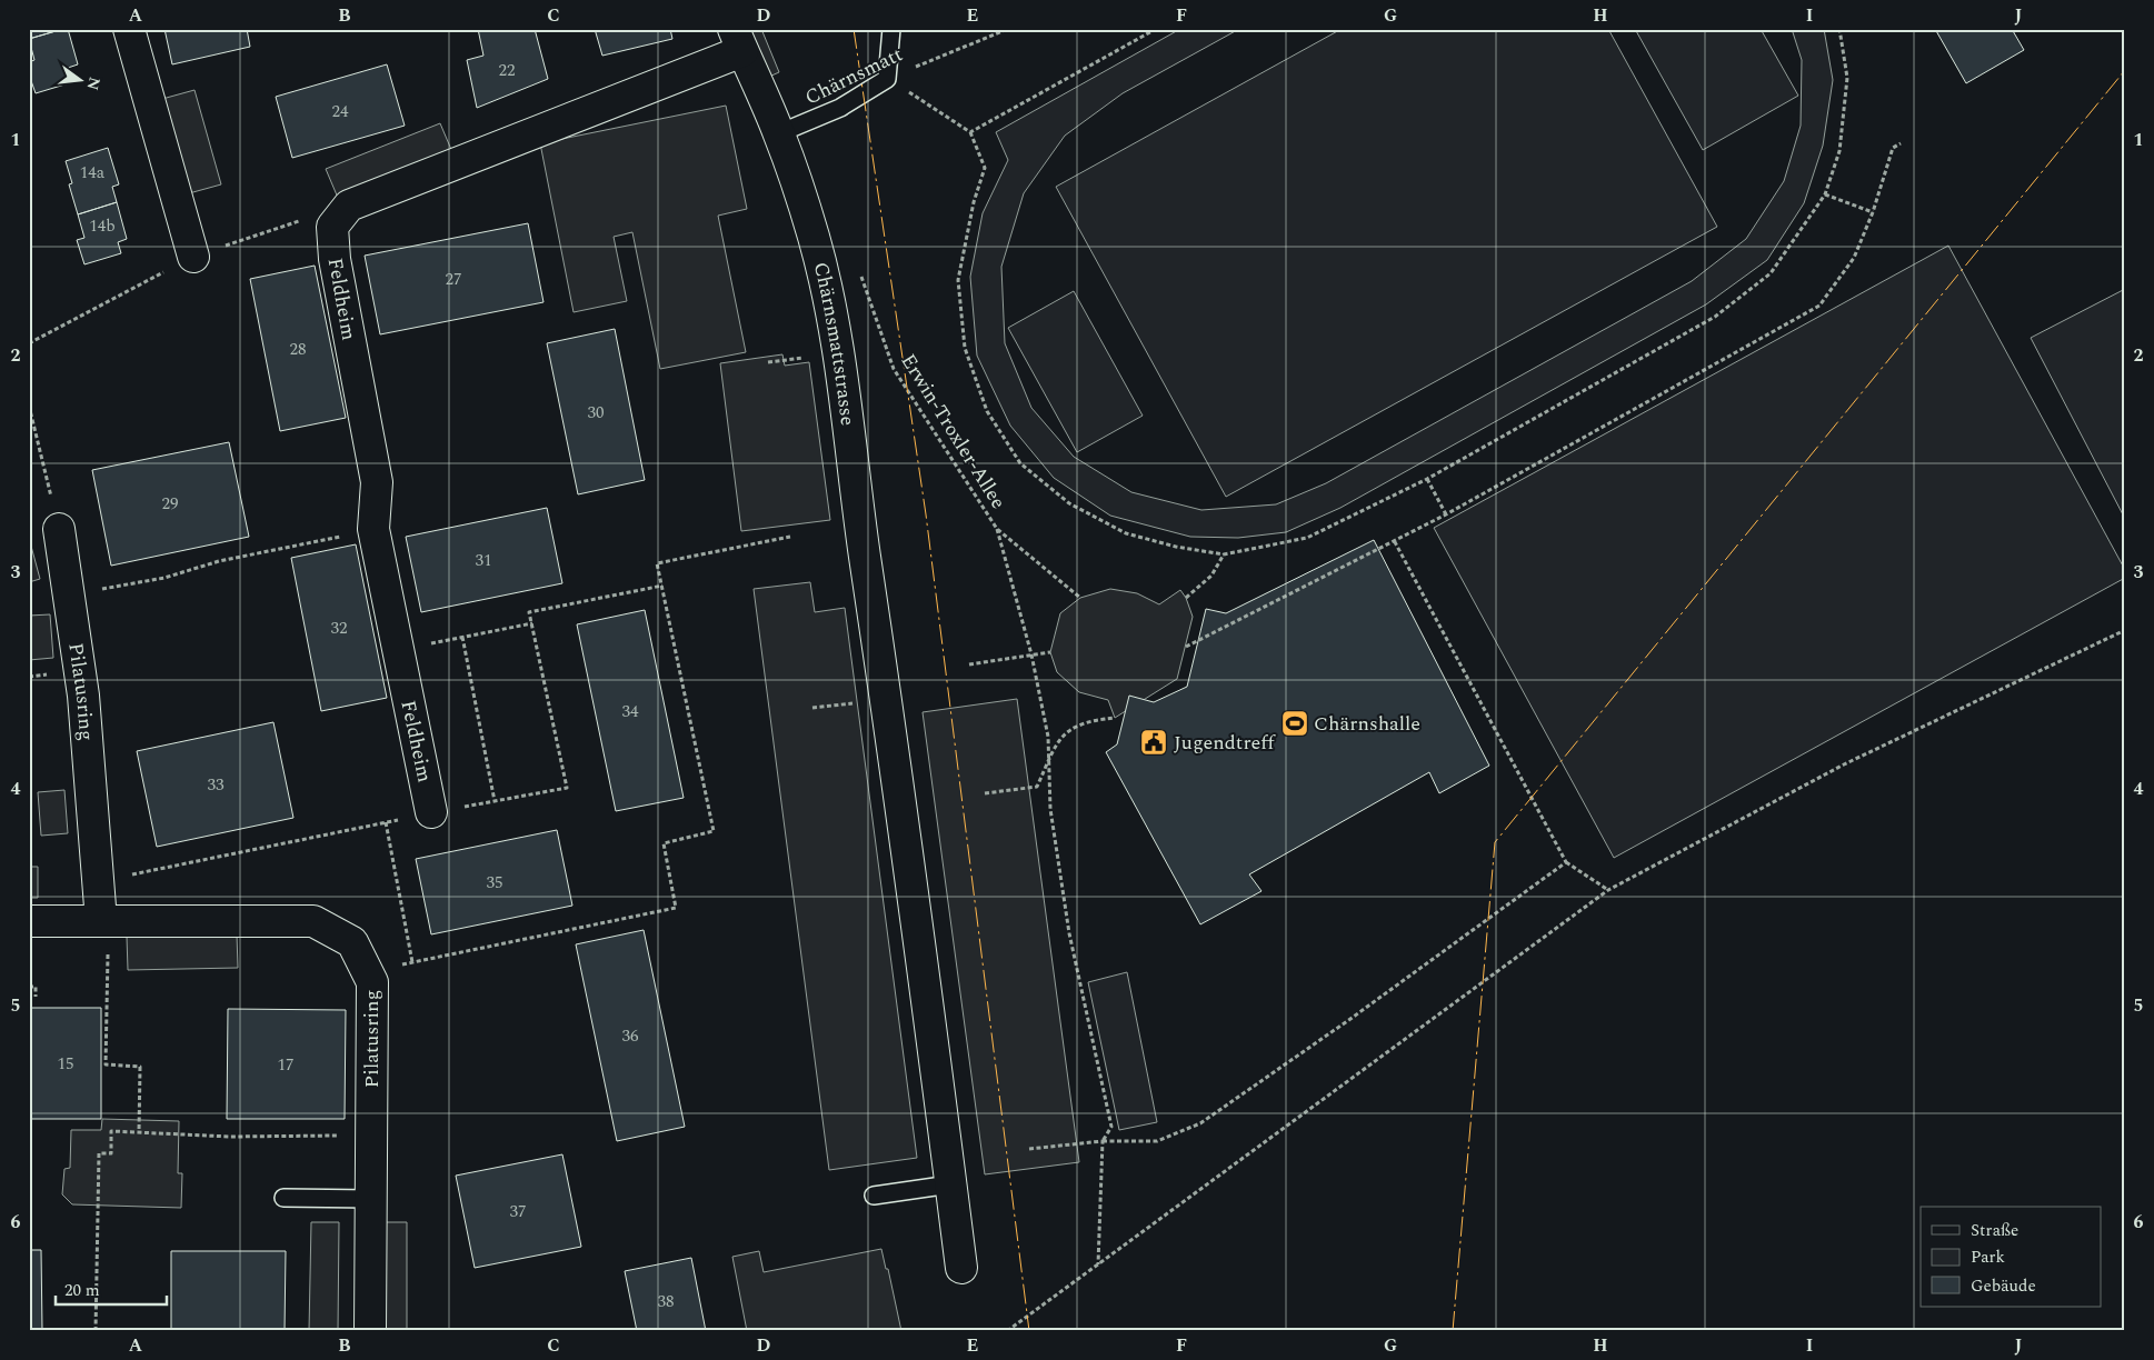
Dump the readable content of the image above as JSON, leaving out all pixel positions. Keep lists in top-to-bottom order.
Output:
{
  "streets": {
    "street": ["Feldheim", "Chärnsmattstrasse", "Pilatusring"],
    "lane": ["Chärnsmatt"],
    "path": ["Erwin-Troxler-Allee"]
  },
  "crossings": [
    ["Chärnsmatt", "Chärnsmattstrasse"]
  ],
  "places": {
    "sports": ["Chärnshalle"],
    "public building": ["Jugendtreff"]
  },
  "house_numbers": [
    "22",
    "24",
    "14a",
    "14b",
    "27",
    "28",
    "30",
    "29",
    "31",
    "32",
    "34",
    "33",
    "35",
    "36",
    "15",
    "17",
    "37",
    "38"
  ],
  "legend": ["Straße", "Park", "Gebäude"],
  "scale_bar": "20 m",
  "north": "right",
  "grid": {
    "columns": [
      "A",
      "B",
      "C",
      "D",
      "E",
      "F",
      "G",
      "H",
      "I",
      "J"
    ],
    "rows": [
      "1",
      "2",
      "3",
      "4",
      "5",
      "6"
    ]
  }
}
